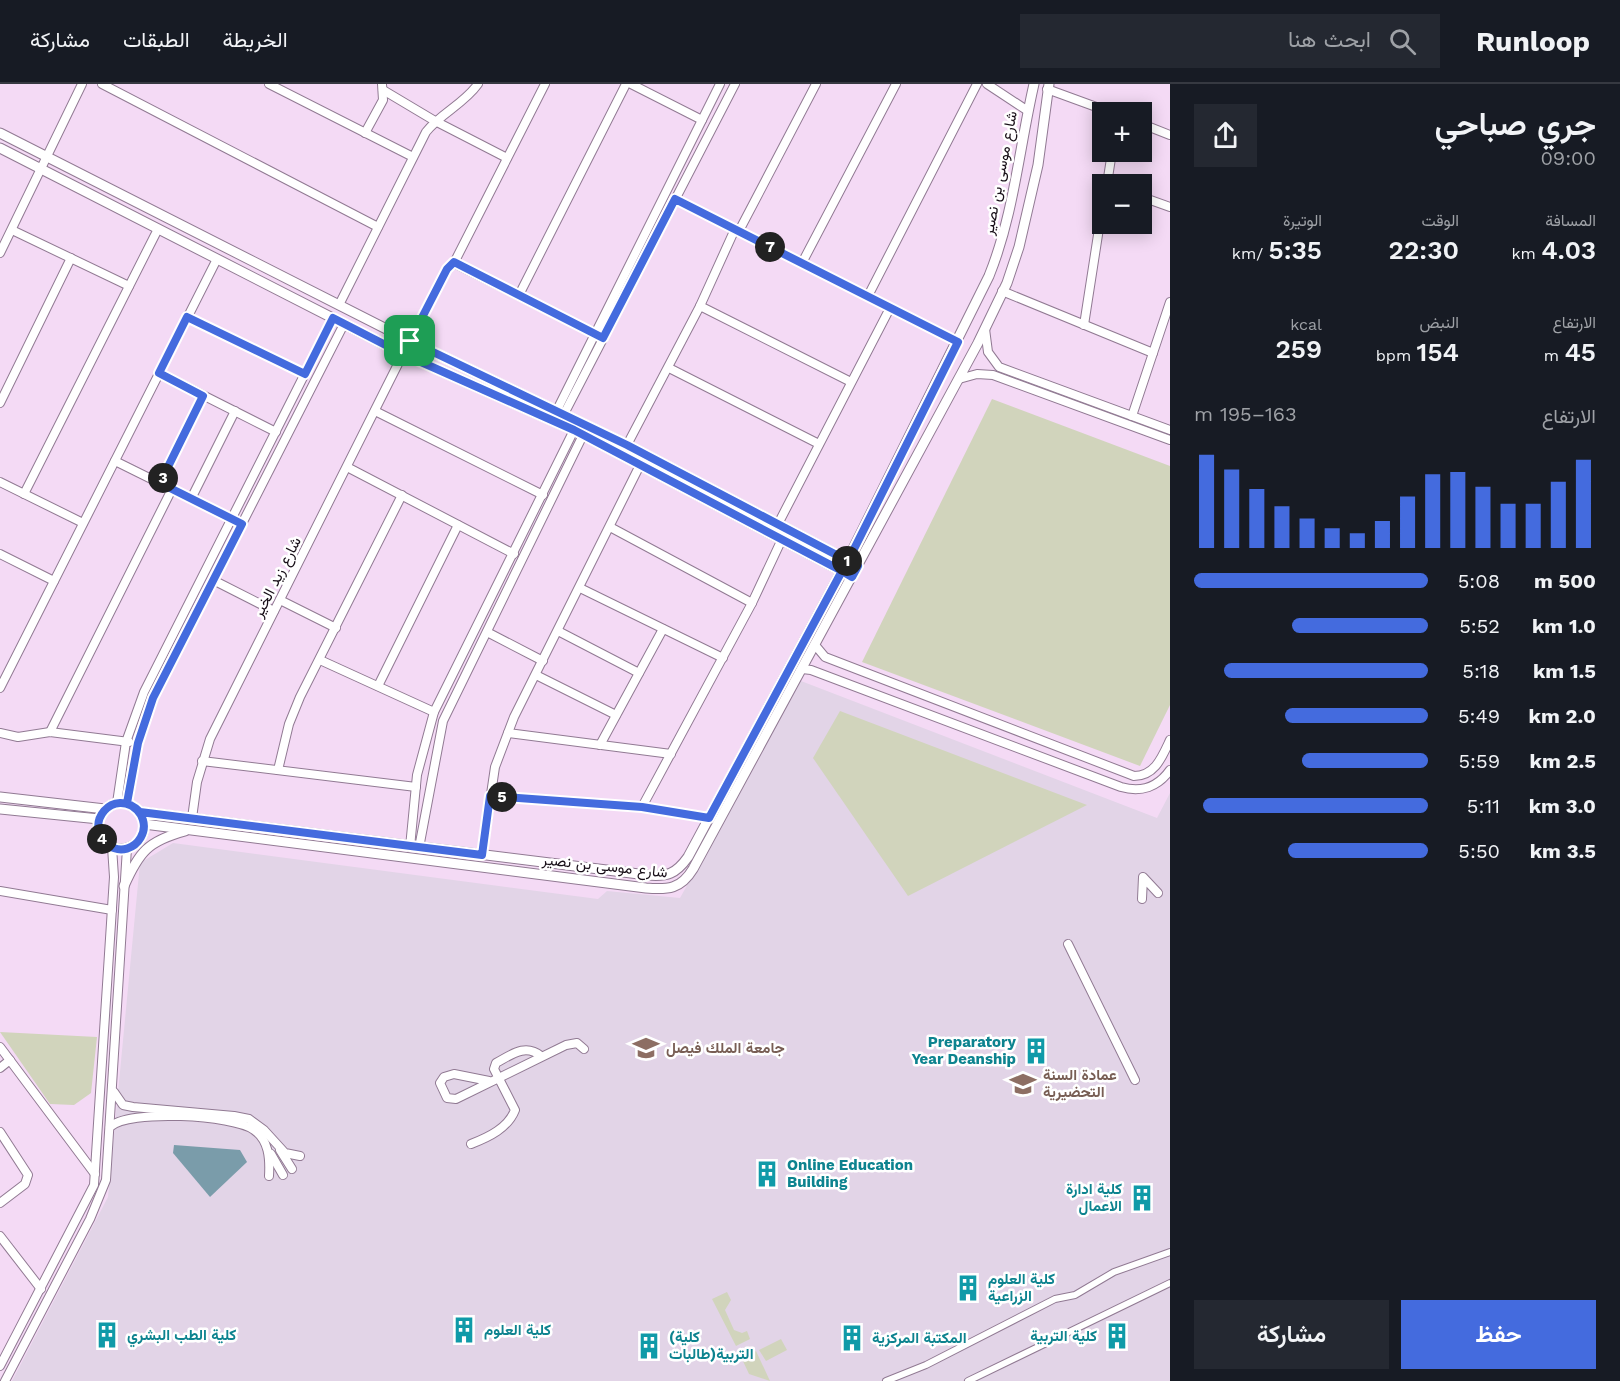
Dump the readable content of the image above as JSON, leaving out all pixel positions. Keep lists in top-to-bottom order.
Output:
{
  "streets": {
    "street": ["شارع موسى بن نصير", "شارع زيد الخير"]
  },
  "crossings": [
    ["شارع موسى بن نصير", "شارع زيد الخير"]
  ],
  "places": {
    "school or university": ["جامعة الملك فيصل", "عمادة السنة التحضيرية"],
    "building": [
      "Preparatory Year Deanship",
      "Online Education Building",
      "كلية ادارة الاعمال",
      "كلية العلوم الزراعية",
      "كلية العلوم",
      "كلية الطب البشري",
      "كلية التربية",
      "المكتبة المركزية",
      "(كلية التربية(طالبات"
    ]
  },
  "page": {
    "header": "Runloop",
    "search": "ابحث هنا",
    "nav": ["الخريطة", "الطبقات", "مشاركة"],
    "heading": ["جري صباحي", "09:00"],
    "map_buttons": ["+", "−"],
    "stats": [
      ["المسافة", "4.03 km"],
      ["الوقت", "22:30"],
      ["الوتيرة", "5:35 /km"],
      ["الارتفاع", "45 m"],
      ["النبض", "154 bpm"],
      ["kcal", "259"]
    ],
    "pins": [
      "7",
      "3",
      "1",
      "5",
      "4"
    ],
    "chart": ["الارتفاع", "163–195 m"],
    "list": [
      {
        "name": "500 m",
        "note": "5:08"
      },
      {
        "name": "1.0 km",
        "note": "5:52"
      },
      {
        "name": "1.5 km",
        "note": "5:18"
      },
      {
        "name": "2.0 km",
        "note": "5:49"
      },
      {
        "name": "2.5 km",
        "note": "5:59"
      },
      {
        "name": "3.0 km",
        "note": "5:11"
      },
      {
        "name": "3.5 km",
        "note": "5:50"
      }
    ],
    "buttons": ["حفظ", "مشاركة"]
  }
}
